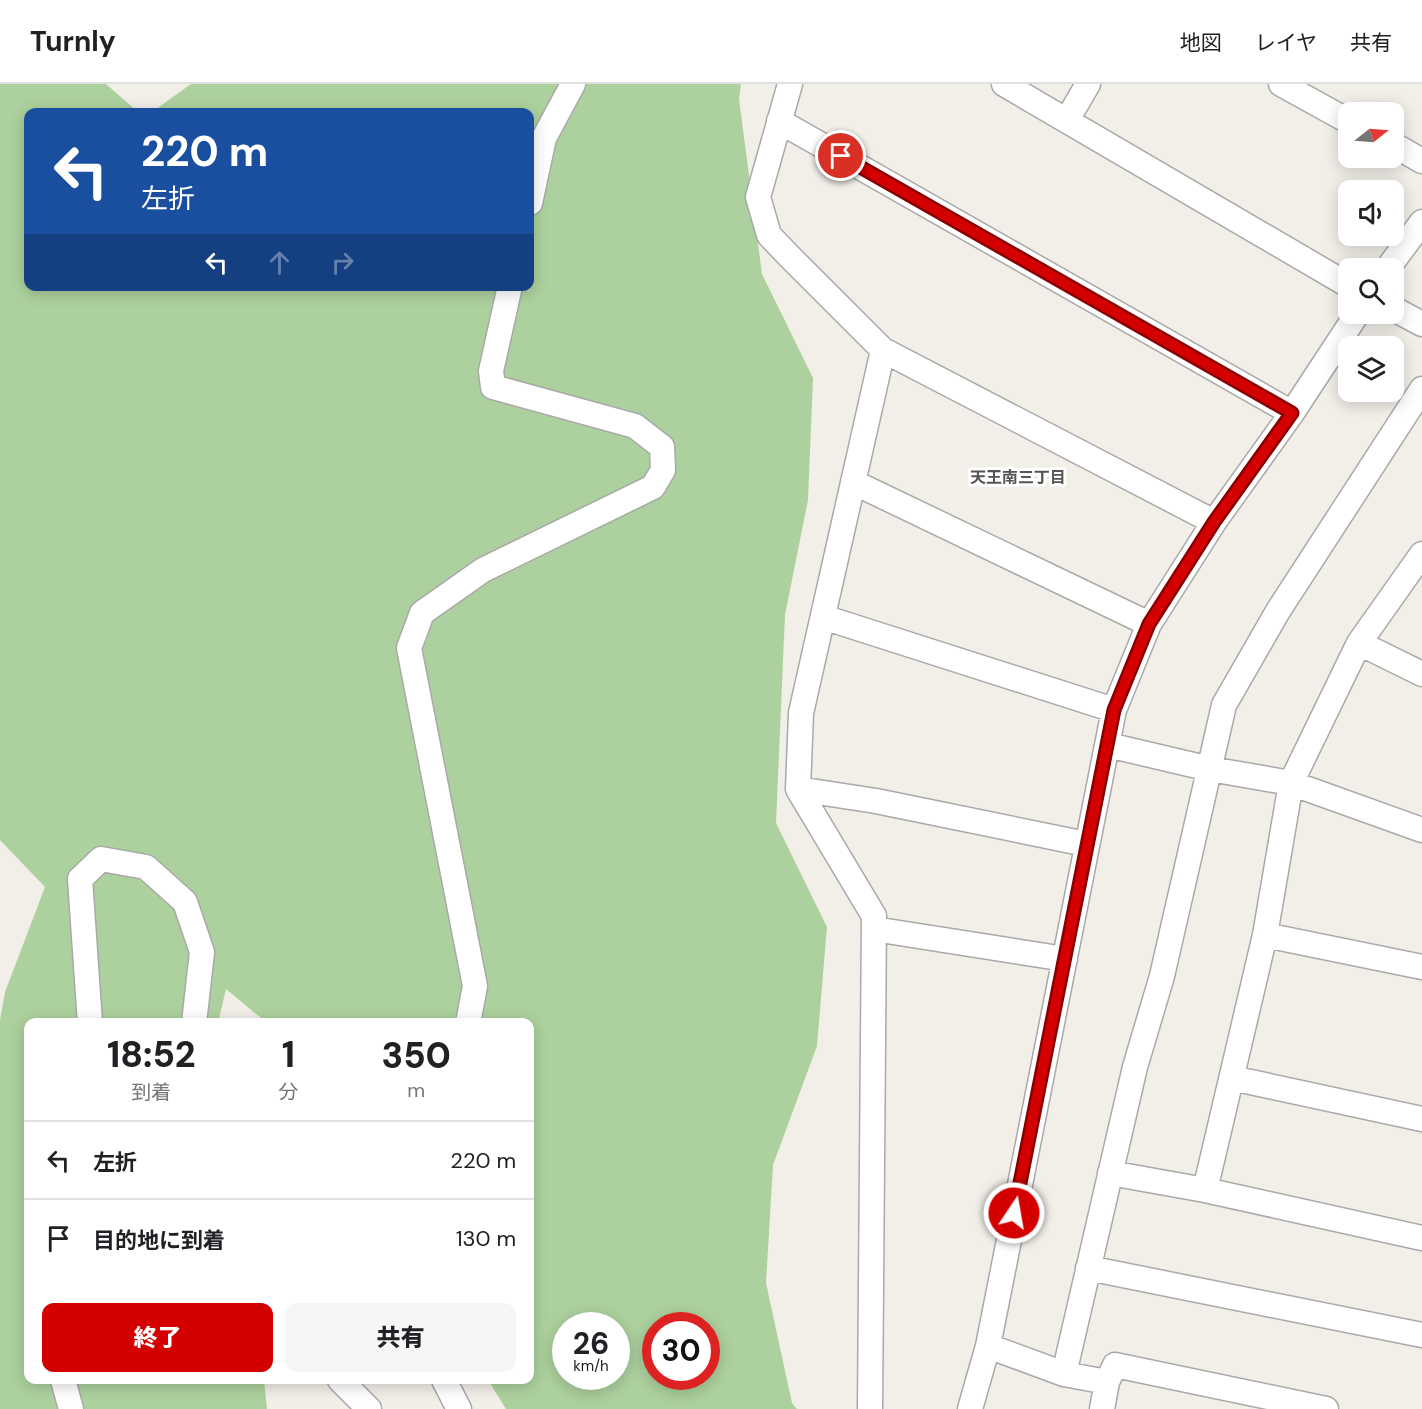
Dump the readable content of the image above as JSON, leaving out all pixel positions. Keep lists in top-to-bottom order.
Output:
{
  "districts": ["天王南三丁目"],
  "north": "right",
  "page": {
    "header": "Turnly",
    "nav": ["地図", "レイヤ", "共有"],
    "turn": ["220 m", "左折"],
    "eta": [
      "18:52",
      "到着",
      "1",
      "分",
      "350",
      "m"
    ],
    "list": [
      {
        "name": "左折",
        "value": "220 m"
      },
      {
        "name": "目的地に到着",
        "value": "130 m"
      }
    ],
    "buttons": ["終了", "共有"],
    "speed": "26 km/h",
    "limit": "30"
  }
}
